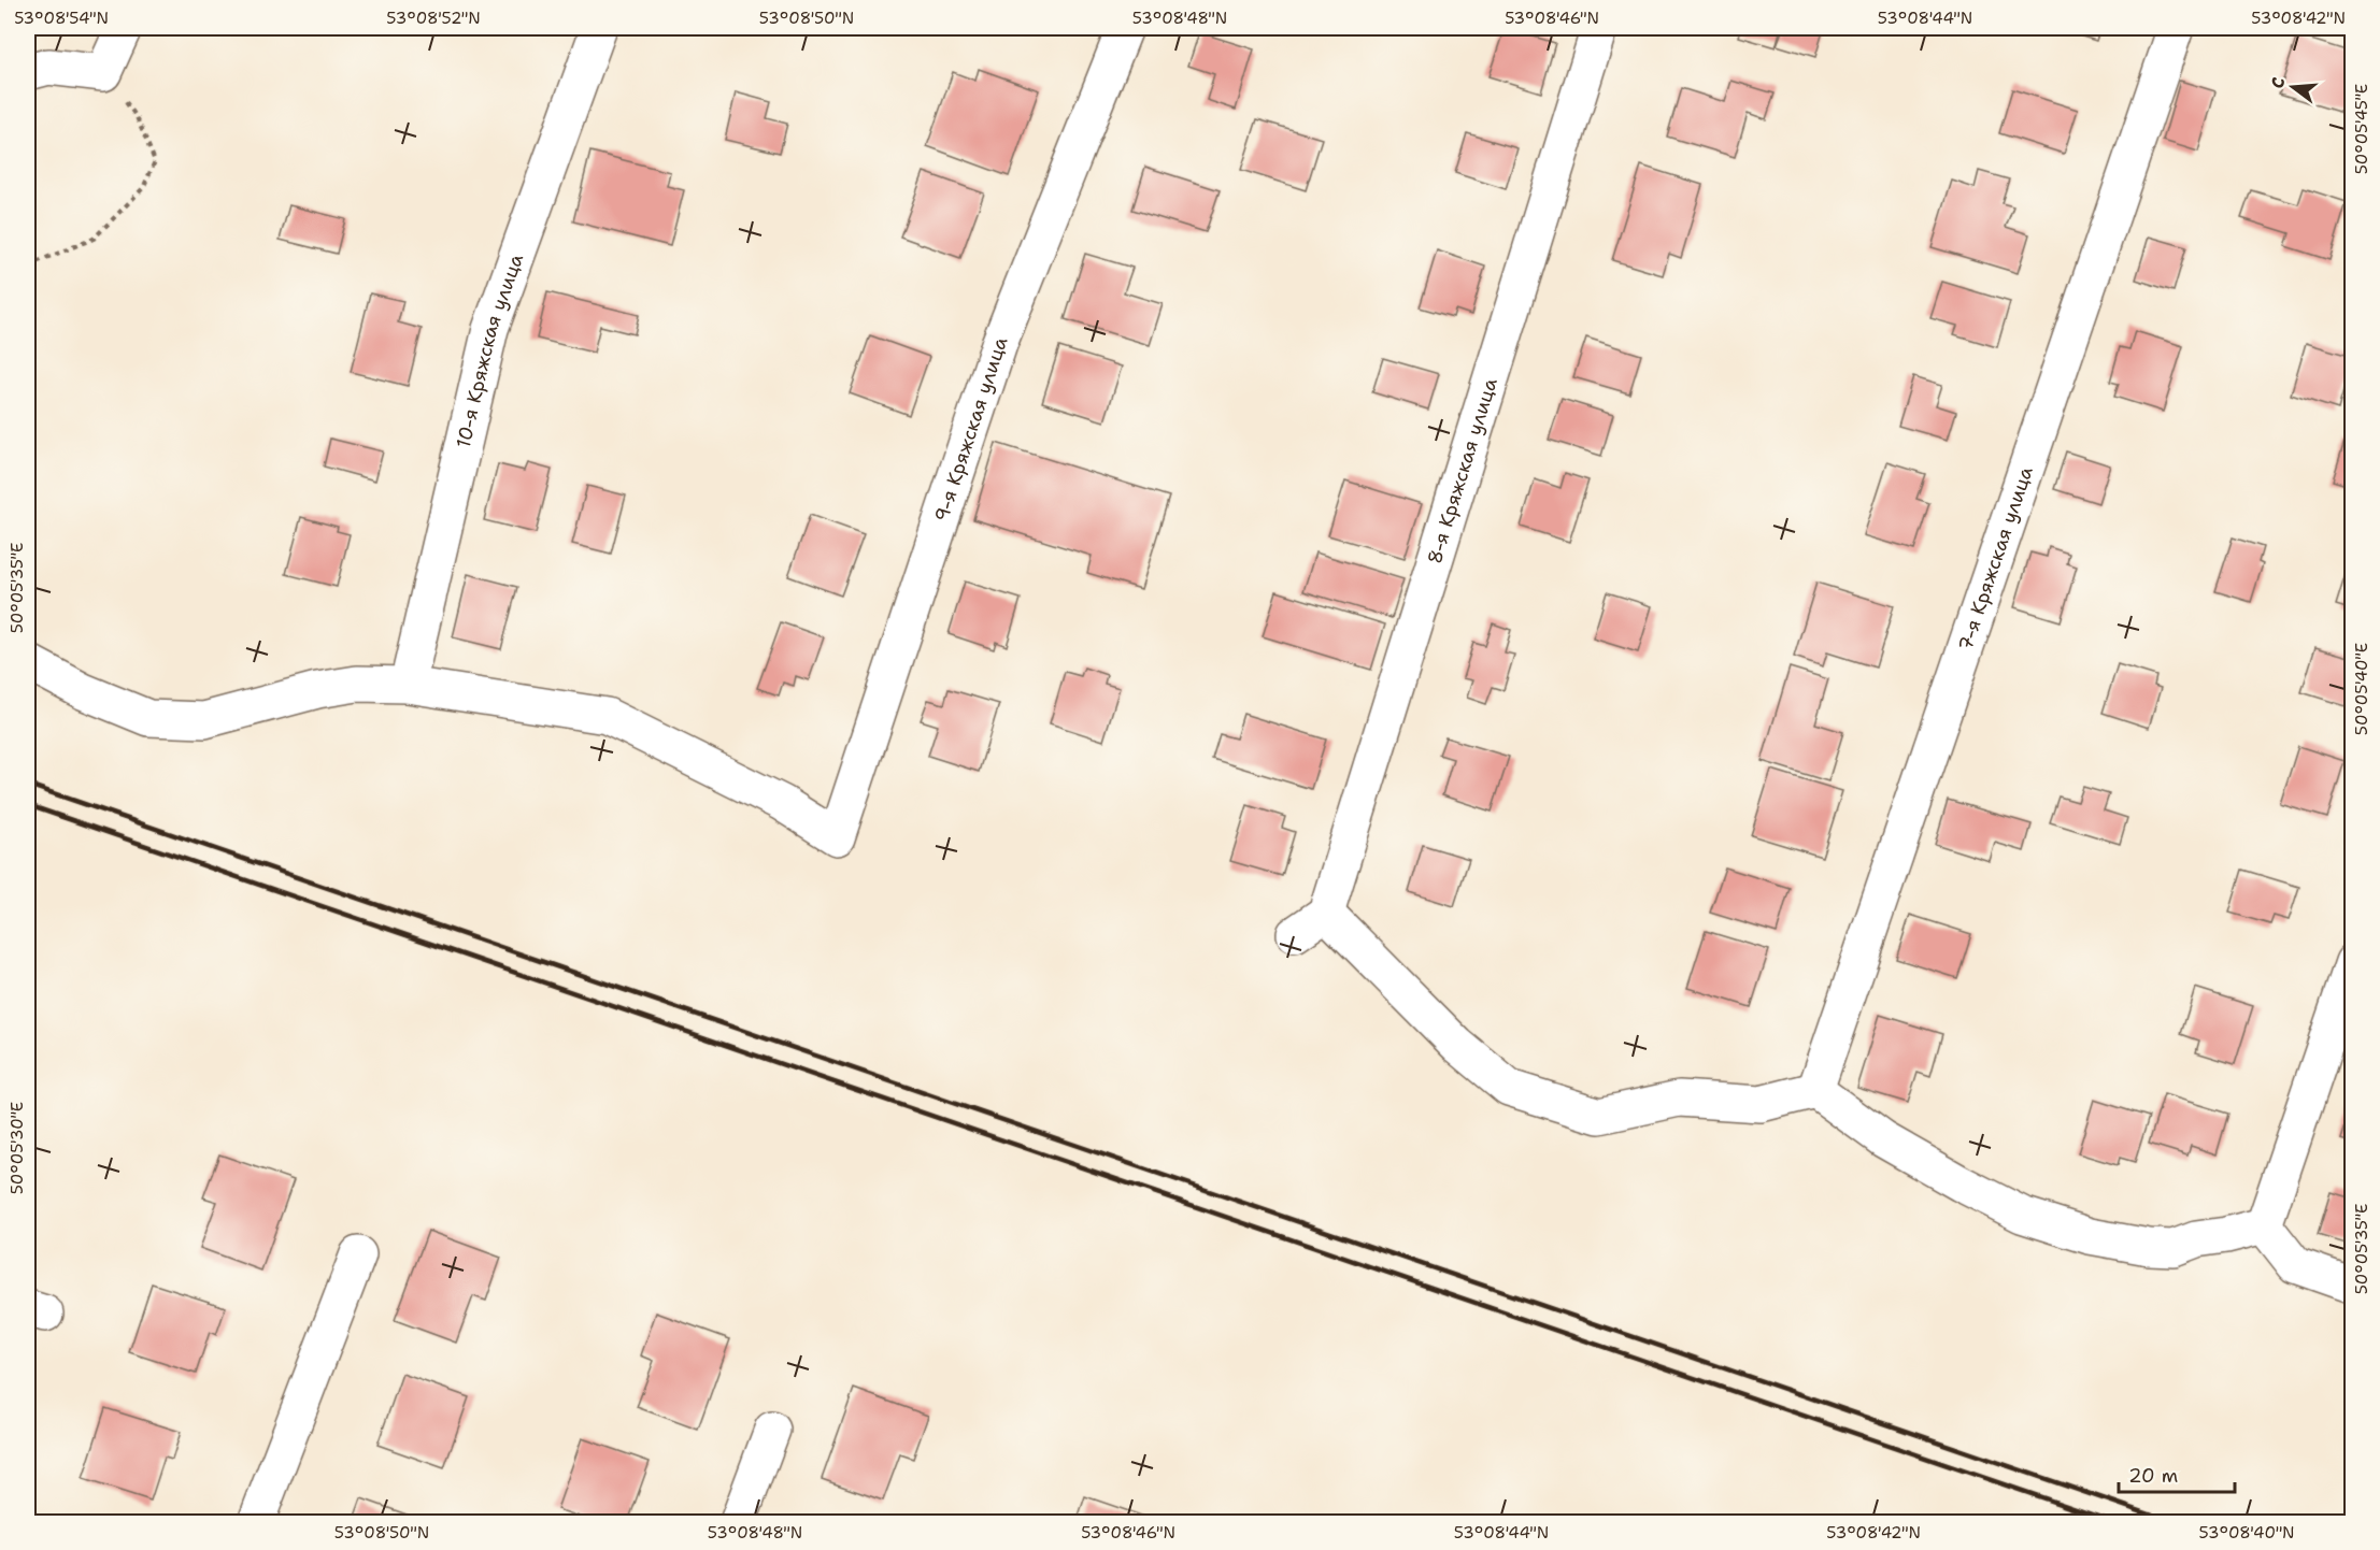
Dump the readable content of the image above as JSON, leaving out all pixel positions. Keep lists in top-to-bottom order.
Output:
{
  "streets": {
    "street": [
      "10-я Кряжская улица",
      "9-я Кряжская улица",
      "8-я Кряжская улица",
      "7-я Кряжская улица"
    ]
  },
  "crossings": [
    ["10-я Кряжская улица", "9-я Кряжская улица"]
  ],
  "scale_bar": "20 m",
  "north": "left",
  "coordinates": [
    "53°08'54\"N",
    "53°08'52\"N",
    "53°08'50\"N",
    "53°08'48\"N",
    "53°08'46\"N",
    "53°08'44\"N",
    "53°08'42\"N",
    "50°05'45\"E",
    "50°05'35\"E",
    "50°05'40\"E",
    "50°05'30\"E",
    "53°08'40\"N"
  ]
}
